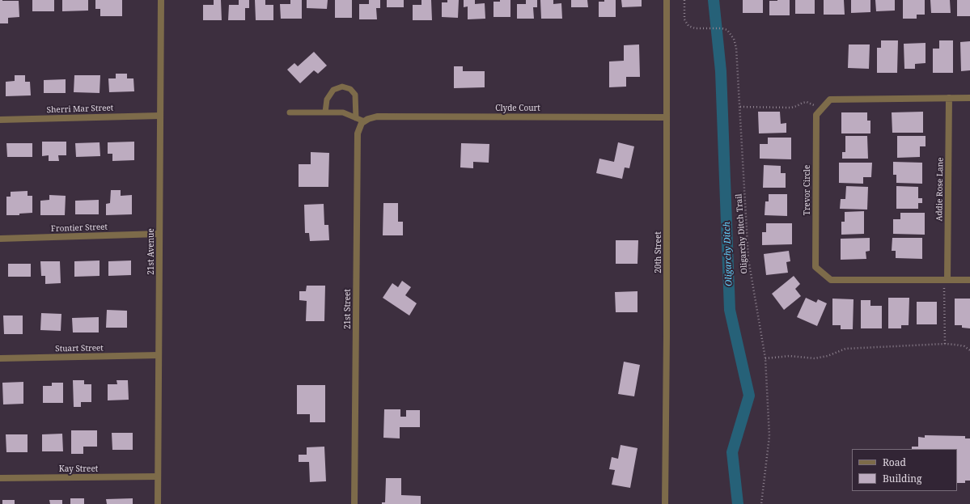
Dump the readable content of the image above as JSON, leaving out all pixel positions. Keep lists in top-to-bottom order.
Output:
{
  "streets": {
    "street": [
      "Clyde Court",
      "Sherri Mar Street",
      "Addie Rose Lane",
      "Trevor Circle",
      "Frontier Street",
      "21st Avenue",
      "20th Street",
      "21st Street",
      "Stuart Street",
      "Kay Street"
    ],
    "path": ["Oligarchy Ditch Trail"]
  },
  "crossings": [
    ["Clyde Court", "20th Street"],
    ["Clyde Court", "21st Street"],
    ["Sherri Mar Street", "21st Avenue"],
    ["Addie Rose Lane", "Trevor Circle"],
    ["Frontier Street", "21st Avenue"],
    ["21st Avenue", "Stuart Street"],
    ["21st Avenue", "Kay Street"]
  ],
  "water": ["Oligarchy Ditch"],
  "legend": ["Road", "Building"]
}
